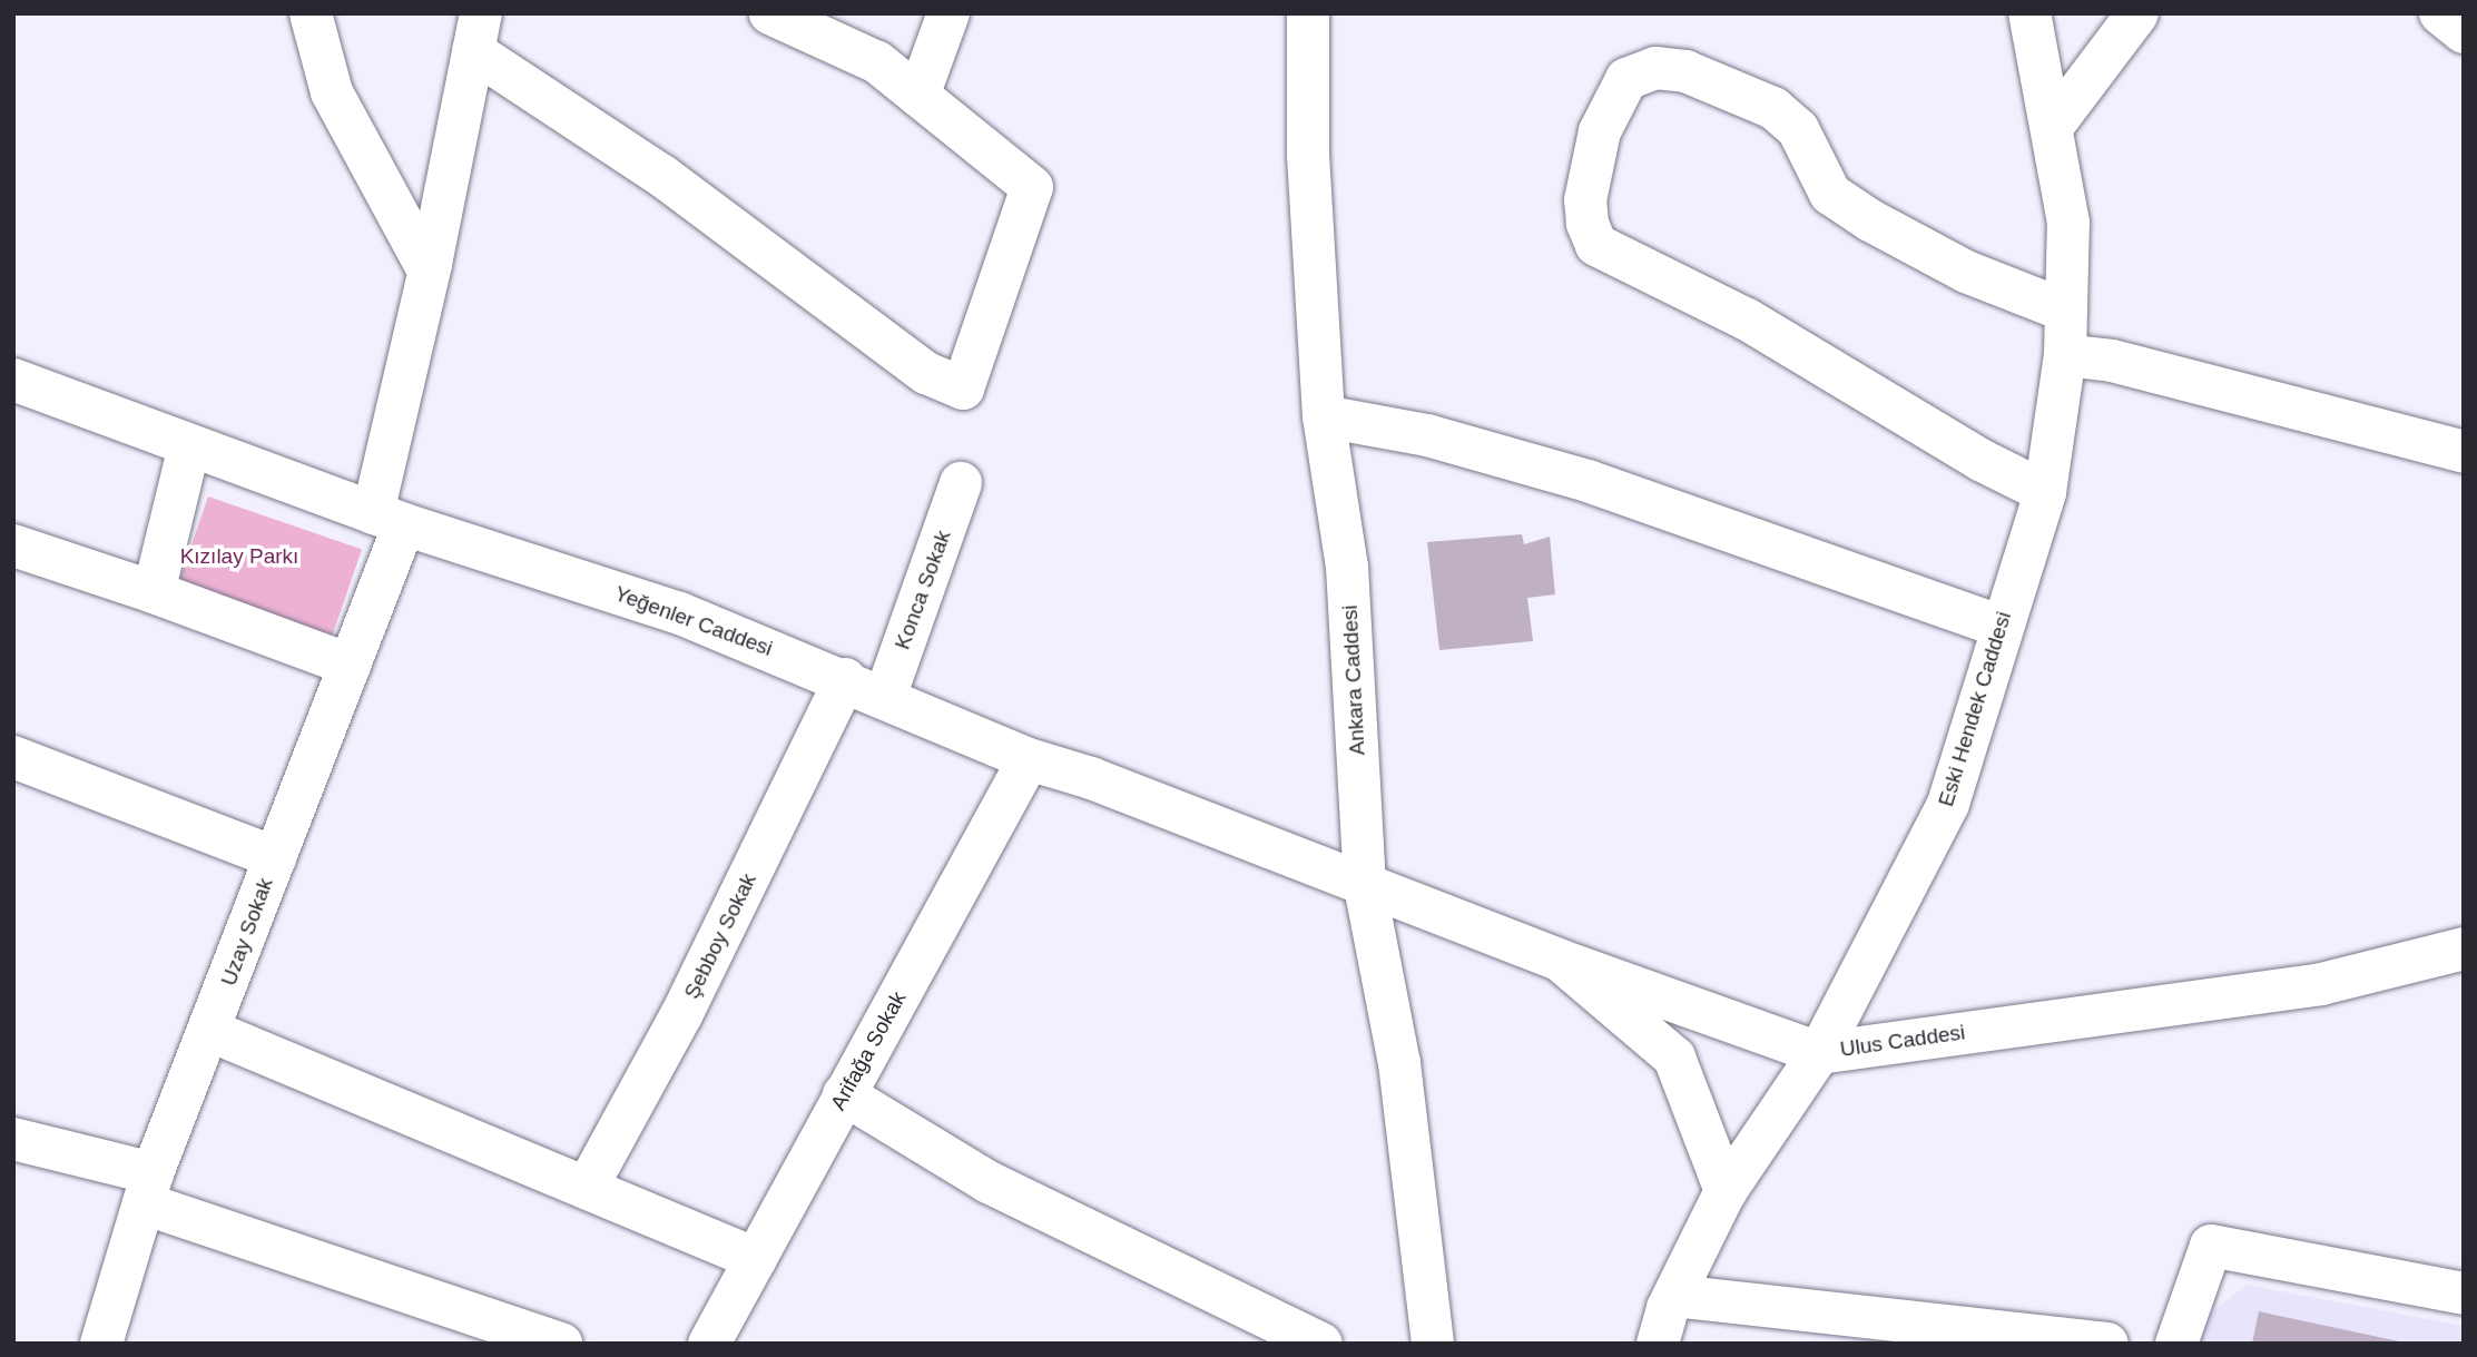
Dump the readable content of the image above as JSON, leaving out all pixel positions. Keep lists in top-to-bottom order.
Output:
{
  "streets": {
    "street": [
      "Konca Sokak",
      "Yeğenler Caddesi",
      "Ankara Caddesi",
      "Eski Hendek Caddesi",
      "Uzay Sokak",
      "Şebboy Sokak",
      "Ulus Caddesi",
      "Arifağa Sokak"
    ]
  },
  "crossings": [
    ["Konca Sokak", "Yeğenler Caddesi"],
    ["Yeğenler Caddesi", "Ankara Caddesi"],
    ["Yeğenler Caddesi", "Uzay Sokak"],
    ["Yeğenler Caddesi", "Şebboy Sokak"],
    ["Yeğenler Caddesi", "Ulus Caddesi"],
    ["Yeğenler Caddesi", "Arifağa Sokak"],
    ["Ankara Caddesi", "Ulus Caddesi"],
    ["Eski Hendek Caddesi", "Ulus Caddesi"]
  ],
  "parks": ["Kızılay Parkı"]
}
